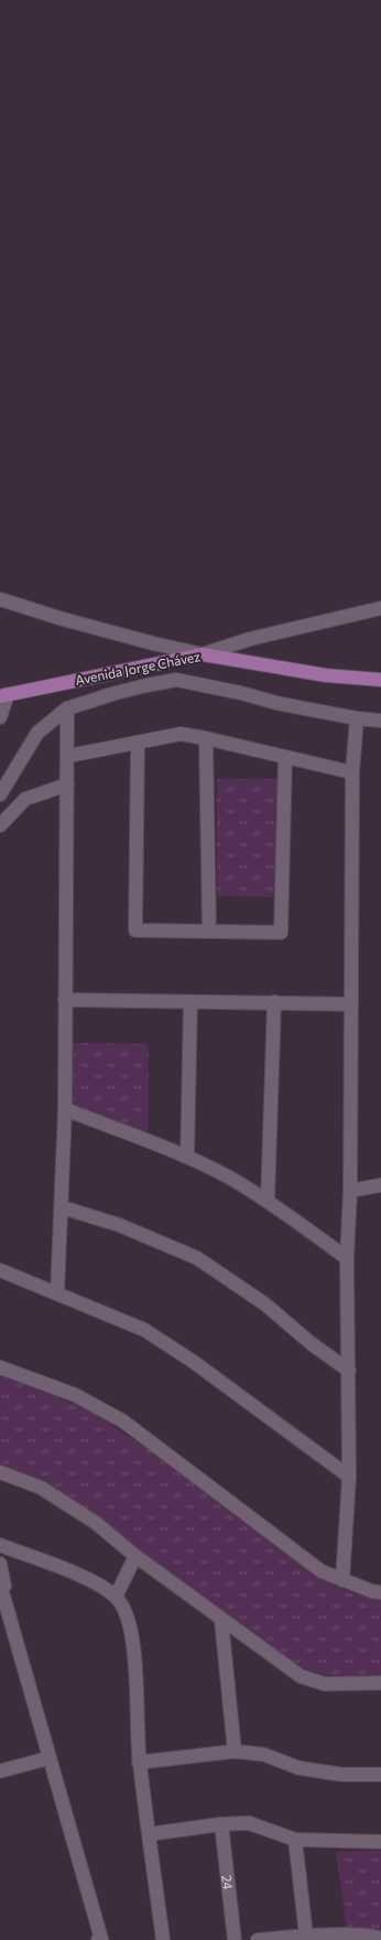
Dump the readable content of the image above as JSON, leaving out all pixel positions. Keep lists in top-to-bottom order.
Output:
{
  "streets": {
    "main road": ["Avenida Jorge Chávez"],
    "street": ["24"]
  }
}
